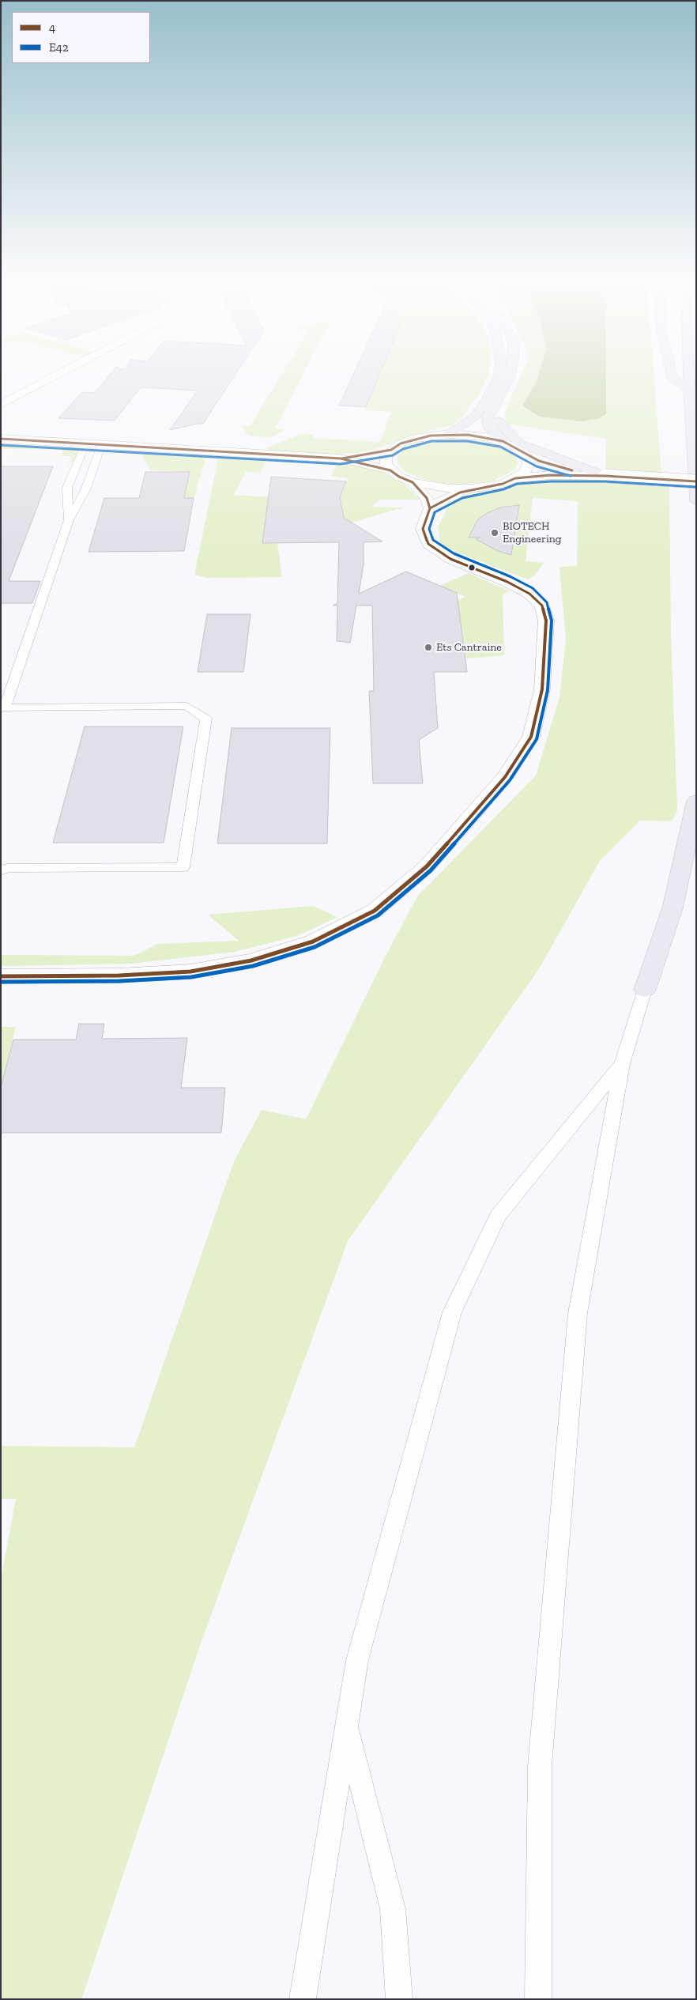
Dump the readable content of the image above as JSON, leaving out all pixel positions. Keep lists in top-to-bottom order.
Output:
{
  "places": ["BIOTECH Engineering", "Ets Cantraine"],
  "lines": ["transit line 4", "transit line E42"],
  "legend": ["4", "E42"]
}
